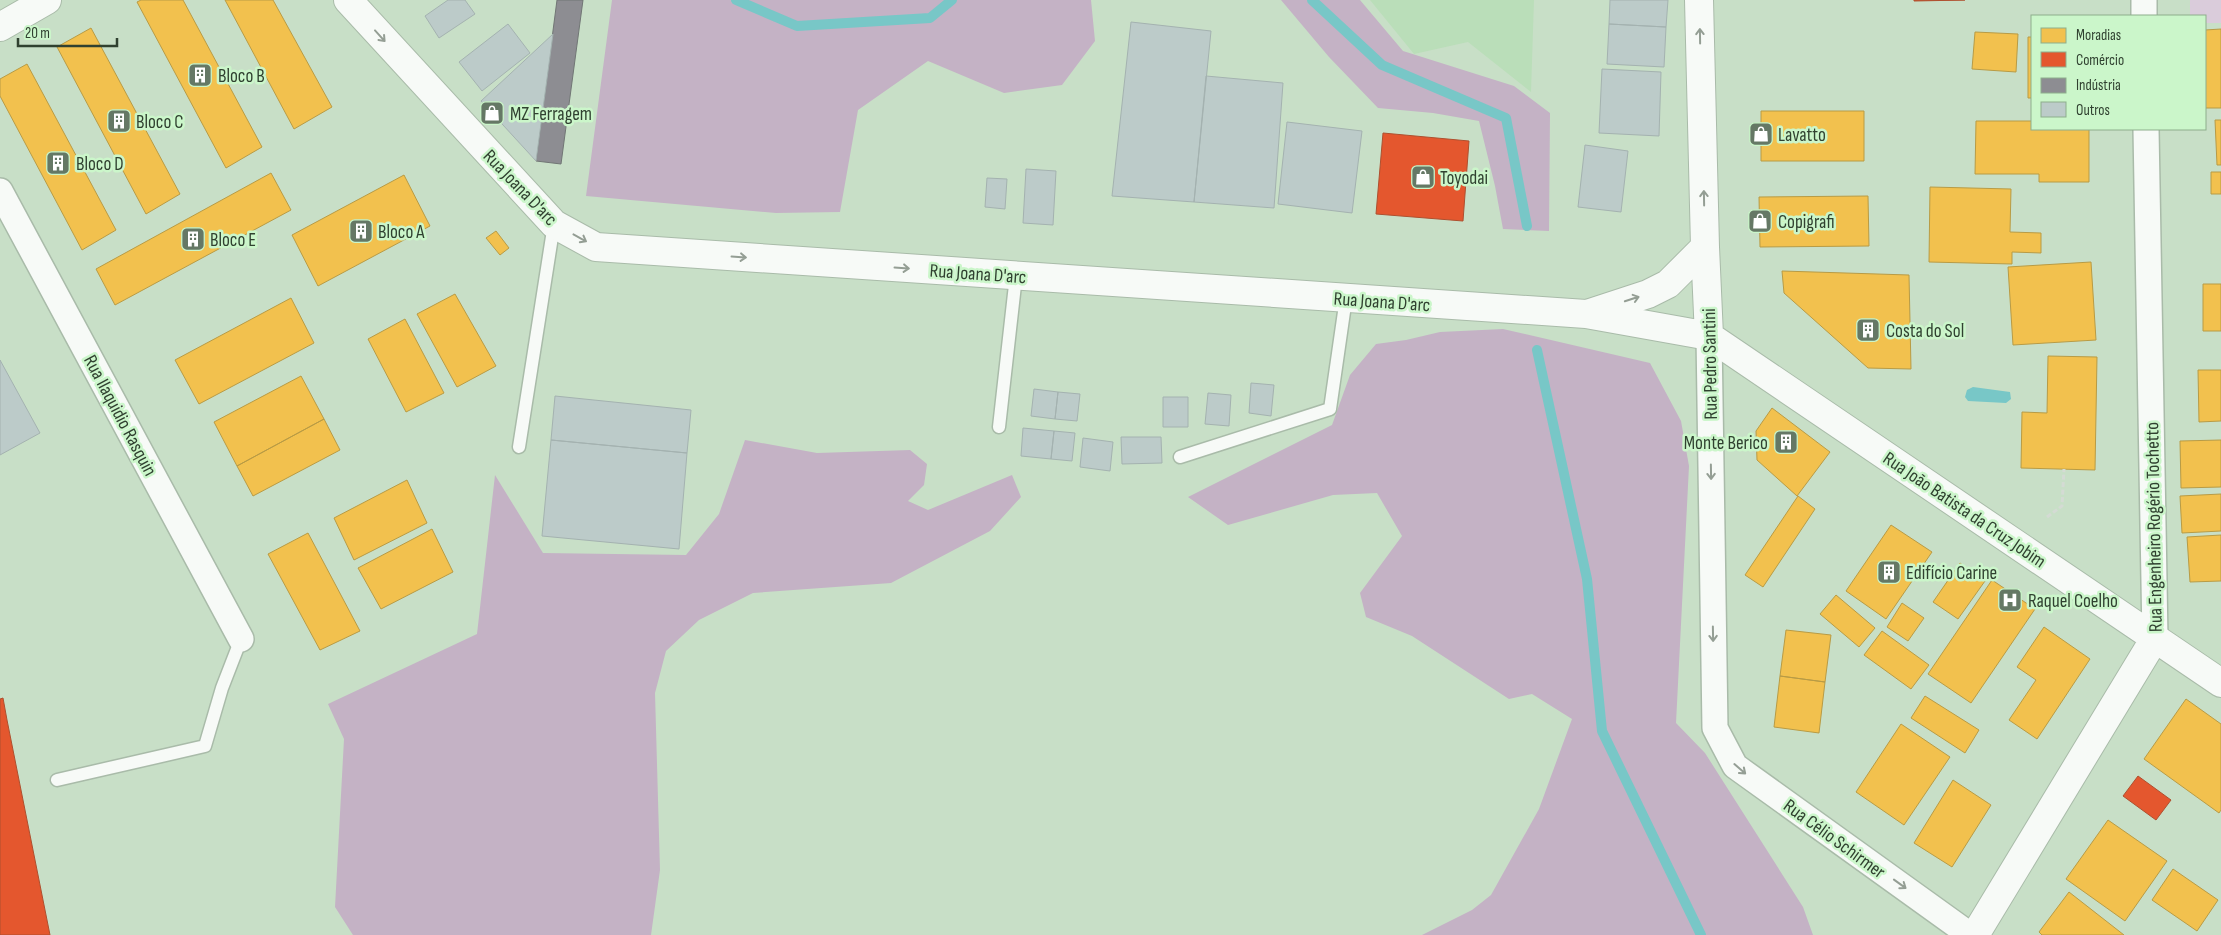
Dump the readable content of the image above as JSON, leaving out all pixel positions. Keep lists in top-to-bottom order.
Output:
{
  "streets": {
    "street": [
      "Rua Joana D'arc",
      "Rua Pedro Santini",
      "Rua Ilaquidio Rasquin",
      "Rua João Batista da Cruz Jobim",
      "Rua Engenheiro Rogério Tochetto",
      "Rua Célio Schirmer"
    ]
  },
  "crossings": [
    ["Rua Joana D'arc", "Rua Pedro Santini"],
    ["Rua Joana D'arc", "Rua João Batista da Cruz Jobim"],
    ["Rua Pedro Santini", "Rua João Batista da Cruz Jobim"],
    ["Rua Pedro Santini", "Rua Célio Schirmer"],
    ["Rua João Batista da Cruz Jobim", "Rua Engenheiro Rogério Tochetto"]
  ],
  "one_way": ["Rua Joana D'arc", "Rua Célio Schirmer"],
  "places": {
    "building": [
      "Bloco B",
      "Bloco C",
      "Bloco D",
      "Bloco A",
      "Bloco E",
      "Costa do Sol",
      "Monte Berico",
      "Edifício Carine"
    ],
    "shop": [
      "MZ Ferragem",
      "Lavatto",
      "Toyodai",
      "Copigrafi"
    ],
    "hospital": ["Raquel Coelho"]
  },
  "legend": [
    "Moradias",
    "Comércio",
    "Indústria",
    "Outros"
  ],
  "scale_bar": "20 m"
}
